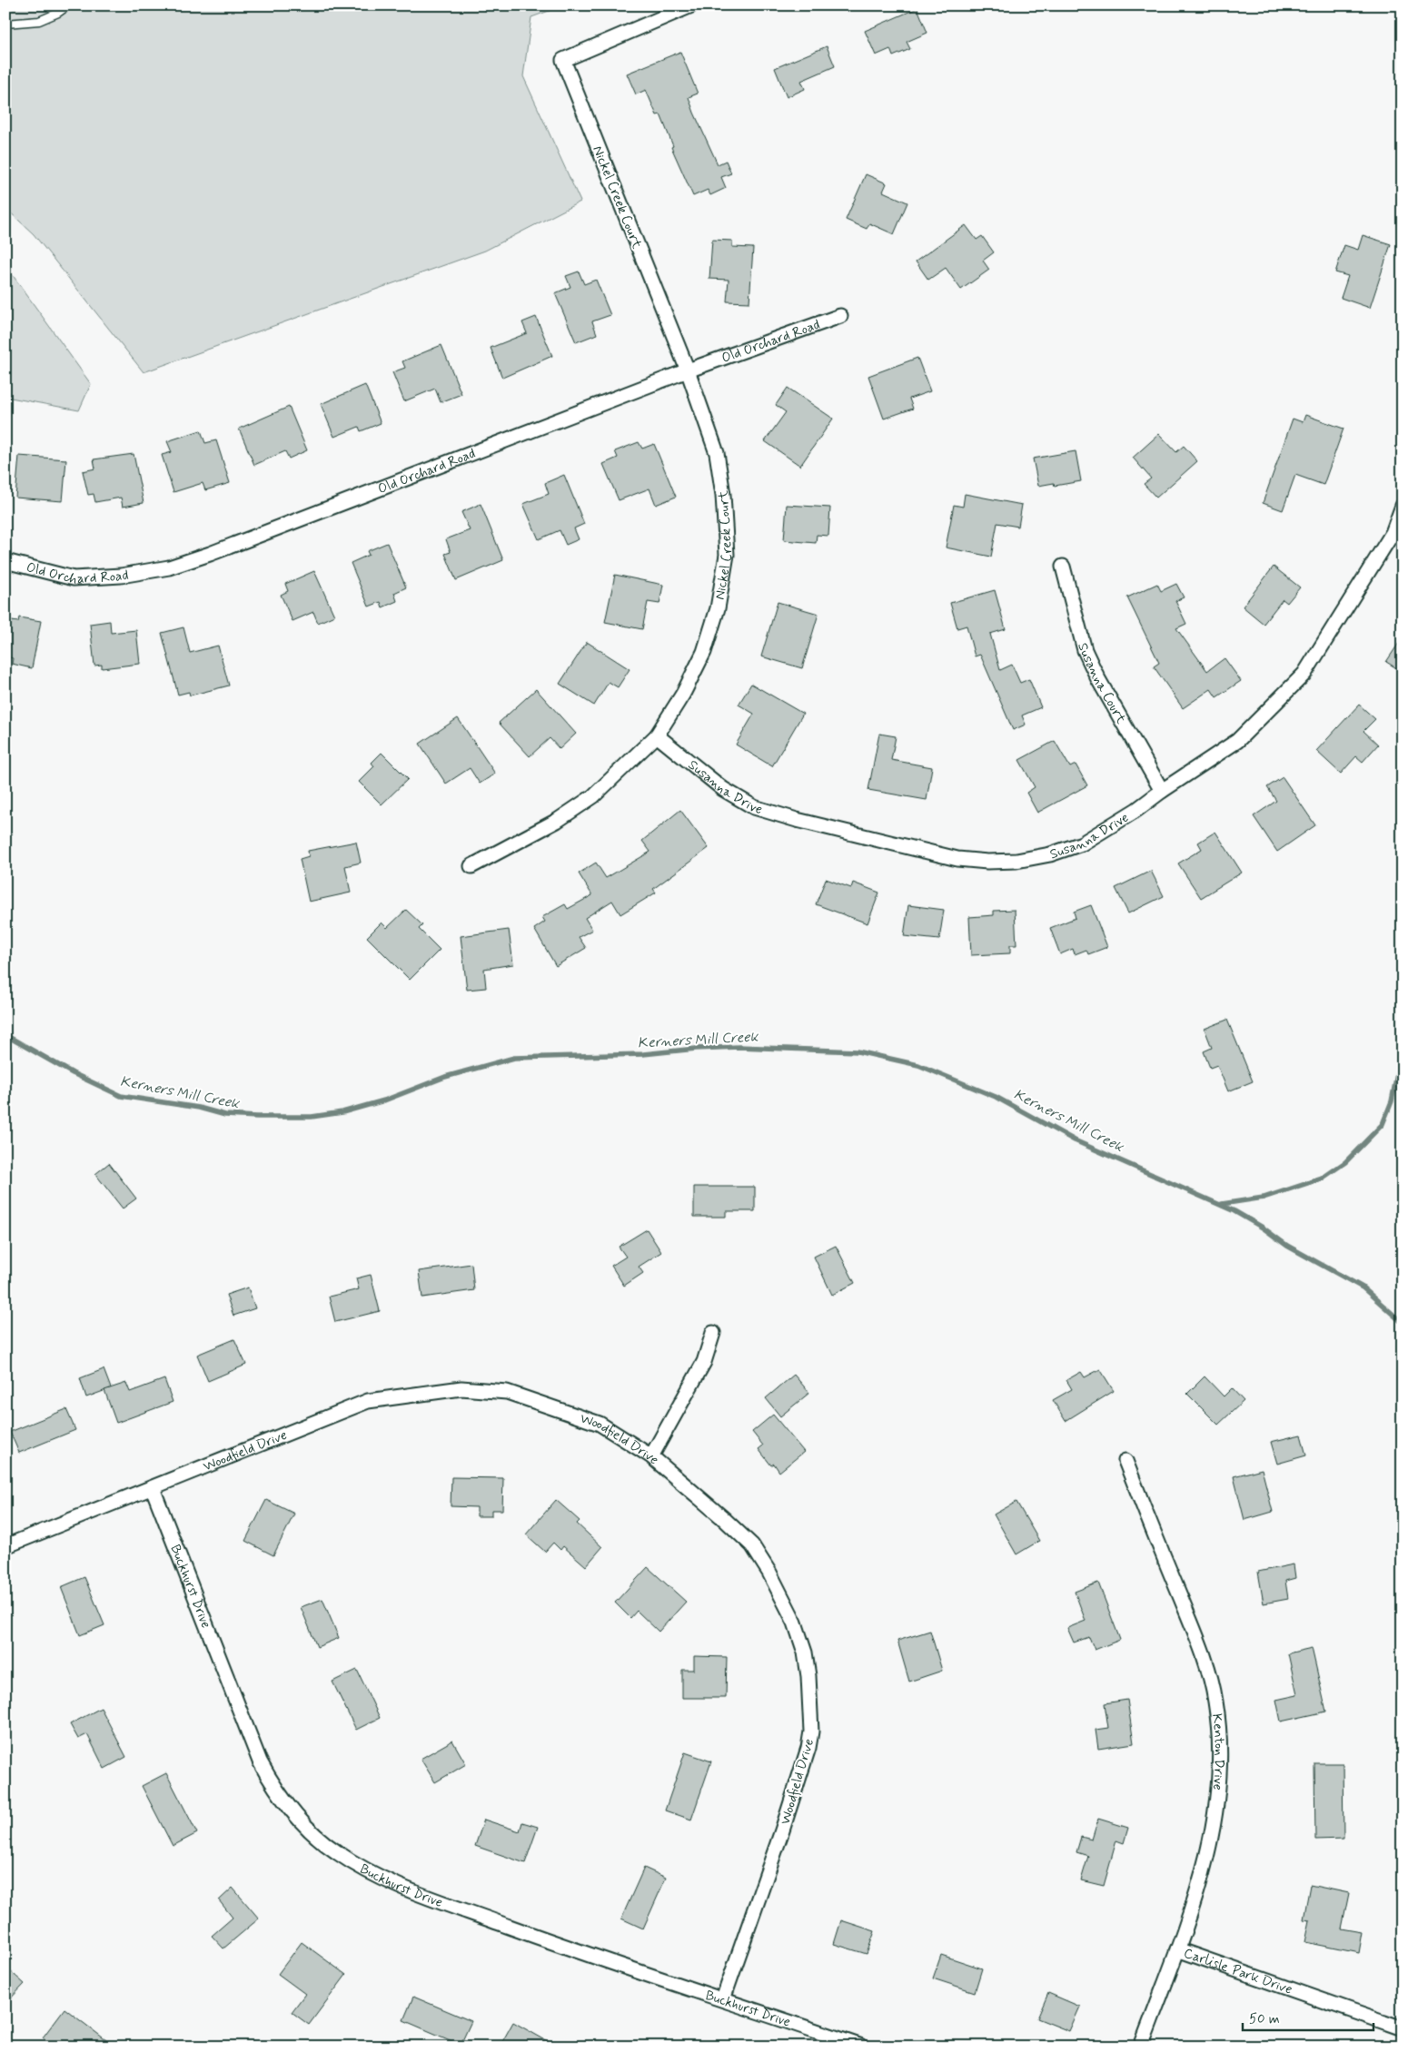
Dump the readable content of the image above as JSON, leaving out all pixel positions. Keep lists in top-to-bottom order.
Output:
{
  "streets": {
    "street": [
      "Nickel Creek Court",
      "Old Orchard Road",
      "Susanna Court",
      "Susanna Drive",
      "Woodfield Drive",
      "Buckhurst Drive",
      "Kenton Drive",
      "Carlisle Park Drive"
    ]
  },
  "crossings": [
    ["Nickel Creek Court", "Old Orchard Road"],
    ["Nickel Creek Court", "Susanna Drive"],
    ["Susanna Court", "Susanna Drive"],
    ["Woodfield Drive", "Buckhurst Drive"],
    ["Kenton Drive", "Carlisle Park Drive"]
  ],
  "water": ["Kerners Mill Creek"],
  "scale_bar": "50 m"
}
